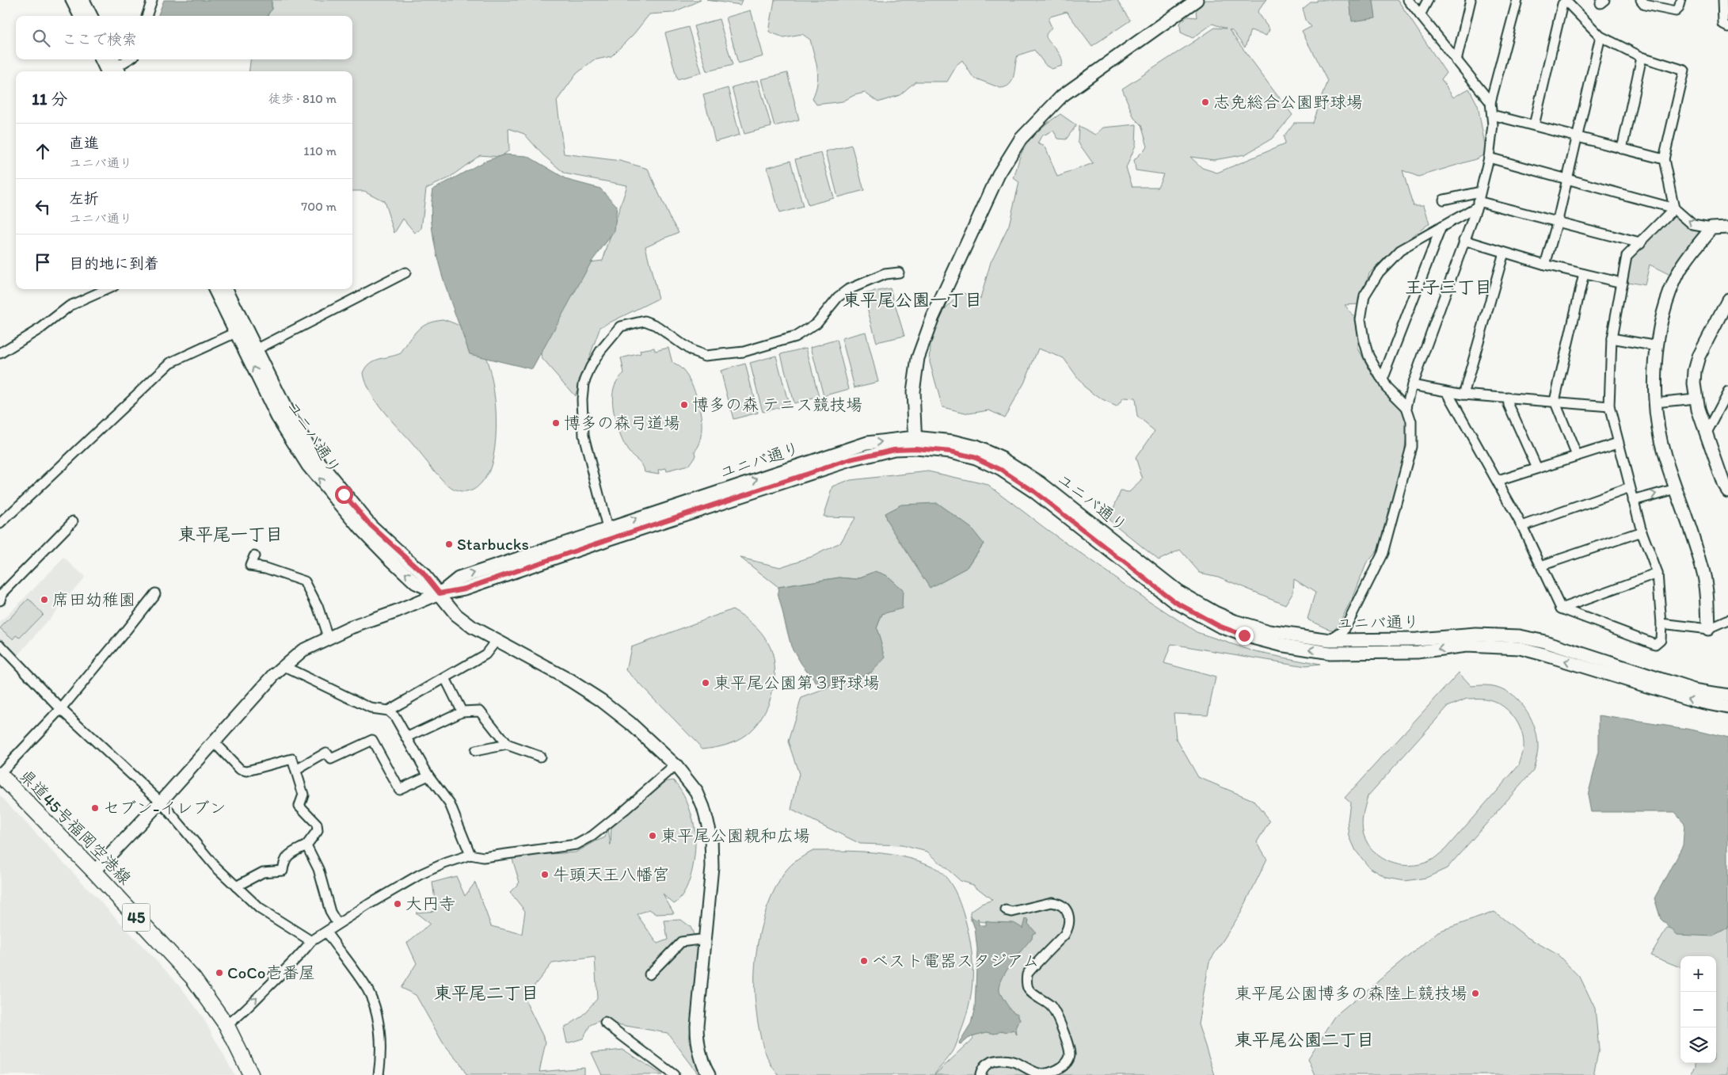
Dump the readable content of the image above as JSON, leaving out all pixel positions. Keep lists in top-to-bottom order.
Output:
{
  "streets": {
    "main road": ["県道45号福岡空港線", "45"],
    "street": ["ユニバ通り"]
  },
  "districts": [
    "王子三丁目",
    "東平尾公園一丁目",
    "東平尾一丁目",
    "東平尾二丁目",
    "東平尾公園二丁目"
  ],
  "places": [
    "志免総合公園野球場",
    "博多の森 テニス競技場",
    "博多の森弓道場",
    "Starbucks",
    "席田幼稚園",
    "東平尾公園第３野球場",
    "セブン-イレブン",
    "東平尾公園親和広場",
    "牛頭天王八幡宮",
    "大円寺",
    "ベスト電器スタジアム",
    "CoCo壱番屋",
    "東平尾公園博多の森陸上競技場"
  ],
  "page": {
    "search": "ここで検索",
    "heading": ["11 分", "徒歩 · 810 m"],
    "list": [
      ["直進", "ユニバ通り", "110 m"],
      ["左折", "ユニバ通り", "700 m"],
      "目的地に到着"
    ],
    "map_buttons": ["+", "−"]
  }
}
